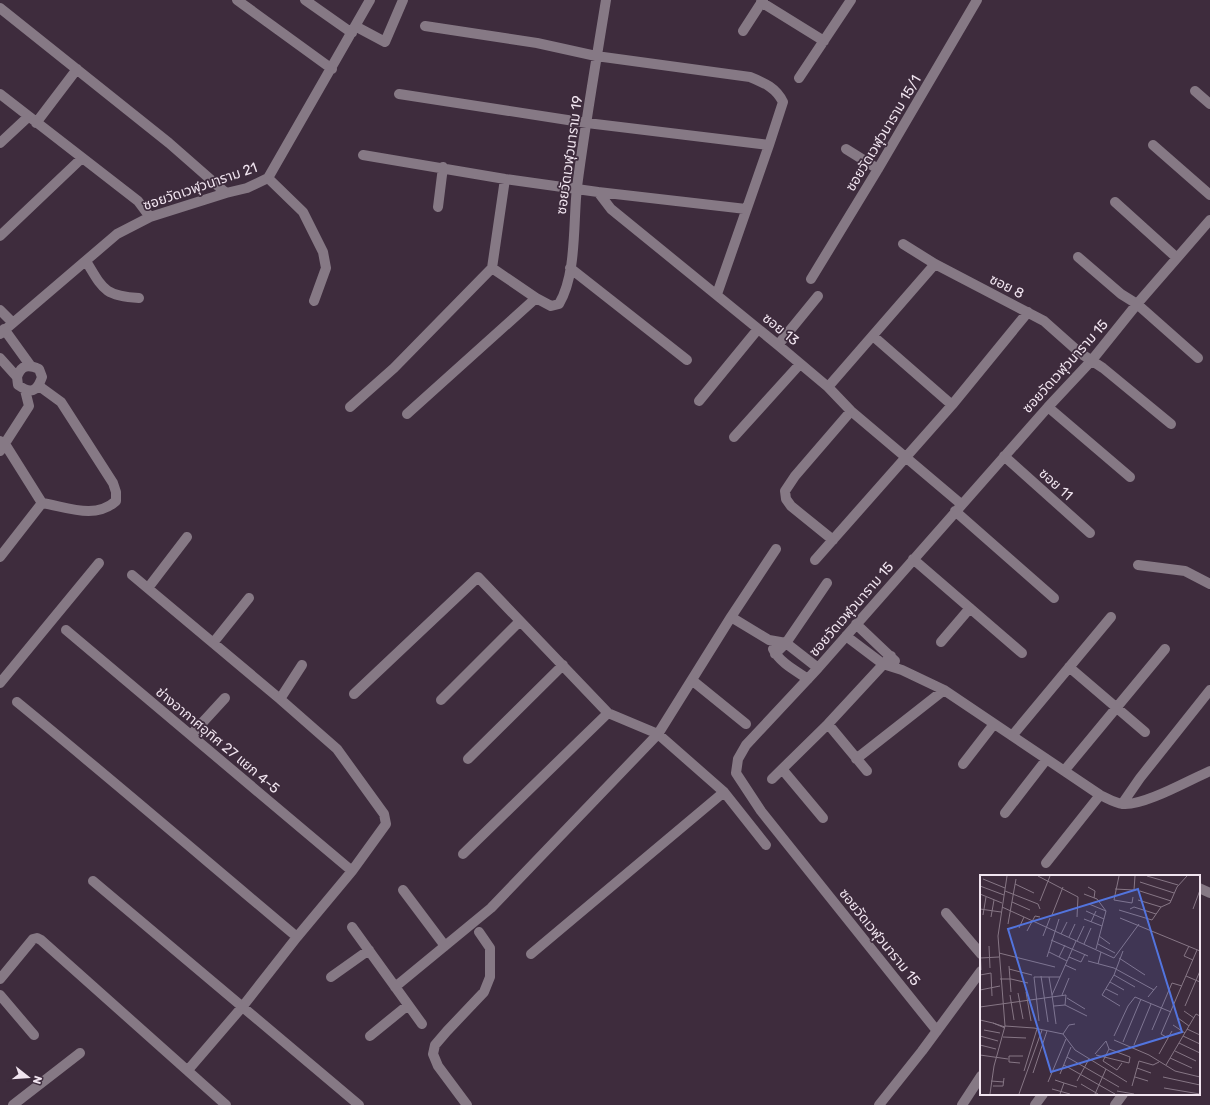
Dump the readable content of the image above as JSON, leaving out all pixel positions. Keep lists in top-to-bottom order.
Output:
{
  "streets": {
    "street": [
      "ซอยวัดเวฬุวนาราม 15/1",
      "ซอยวัดเวฬุวนาราม 19",
      "ซอยวัดเวฬุวนาราม 21",
      "ซอย 8",
      "ซอย 13",
      "ซอยวัดเวฬุวนาราม 15",
      "ซอย 11",
      "ช่างอากาศอุทิศ 27 แยก 4-5"
    ]
  },
  "crossings": [
    ["ซอย 8", "ซอยวัดเวฬุวนาราม 15"],
    ["ซอย 13", "ซอยวัดเวฬุวนาราม 15"],
    ["ซอยวัดเวฬุวนาราม 15", "ซอย 11"]
  ],
  "north": "right"
}
